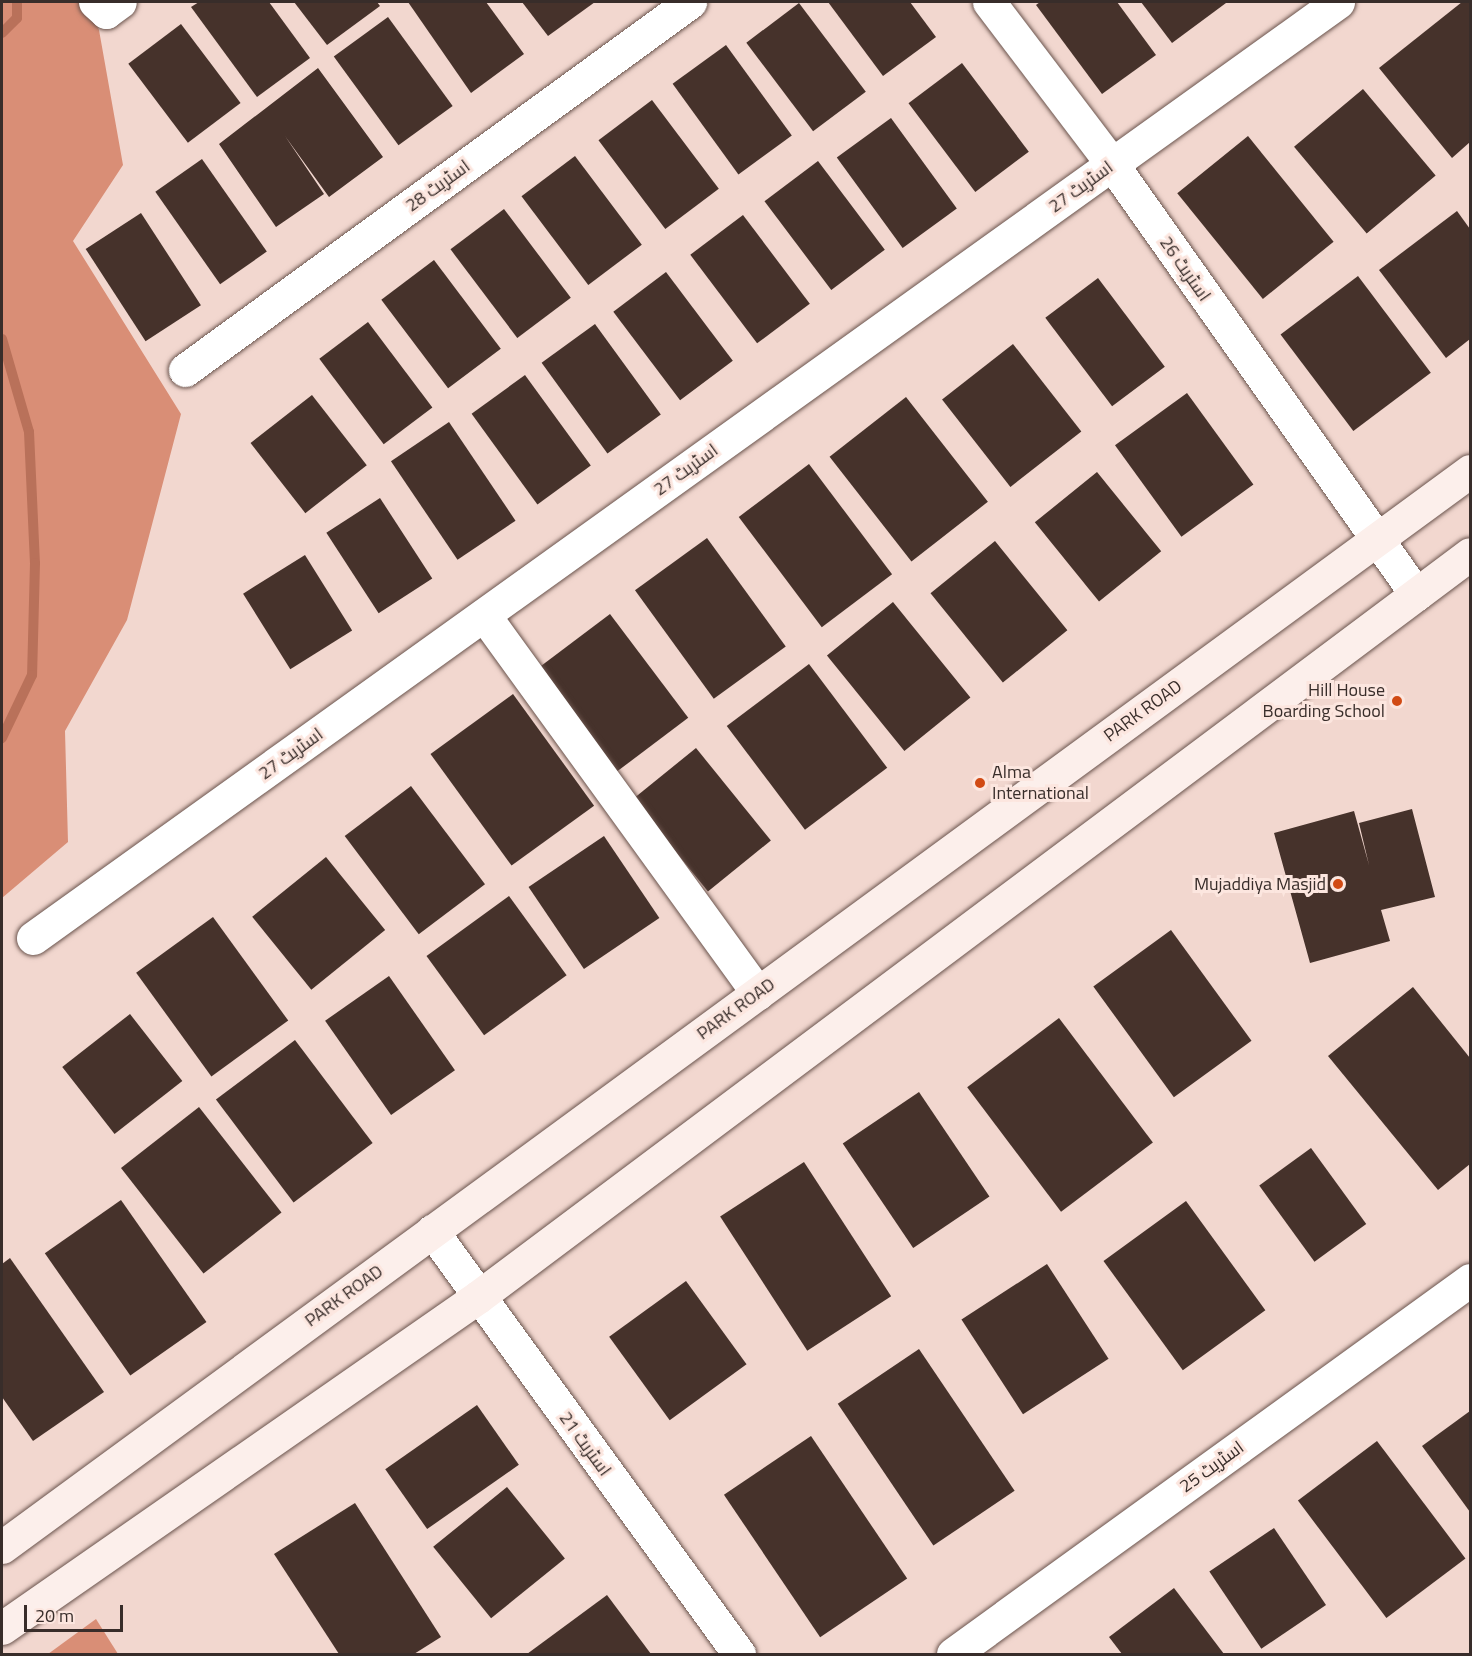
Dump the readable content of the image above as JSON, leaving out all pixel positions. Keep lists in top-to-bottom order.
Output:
{
  "streets": {
    "street": [
      "اسٹریٹ 28",
      "اسٹریٹ 27",
      "اسٹریٹ 26",
      "PARK ROAD",
      "اسٹریٹ 21",
      "اسٹریٹ 25"
    ]
  },
  "crossings": [
    ["اسٹریٹ 27", "اسٹریٹ 26"],
    ["اسٹریٹ 26", "PARK ROAD"],
    ["PARK ROAD", "اسٹریٹ 21"]
  ],
  "places": ["Hill House Boarding School", "Alma International", "Mujaddiya Masjid"],
  "scale_bar": "20 m"
}
